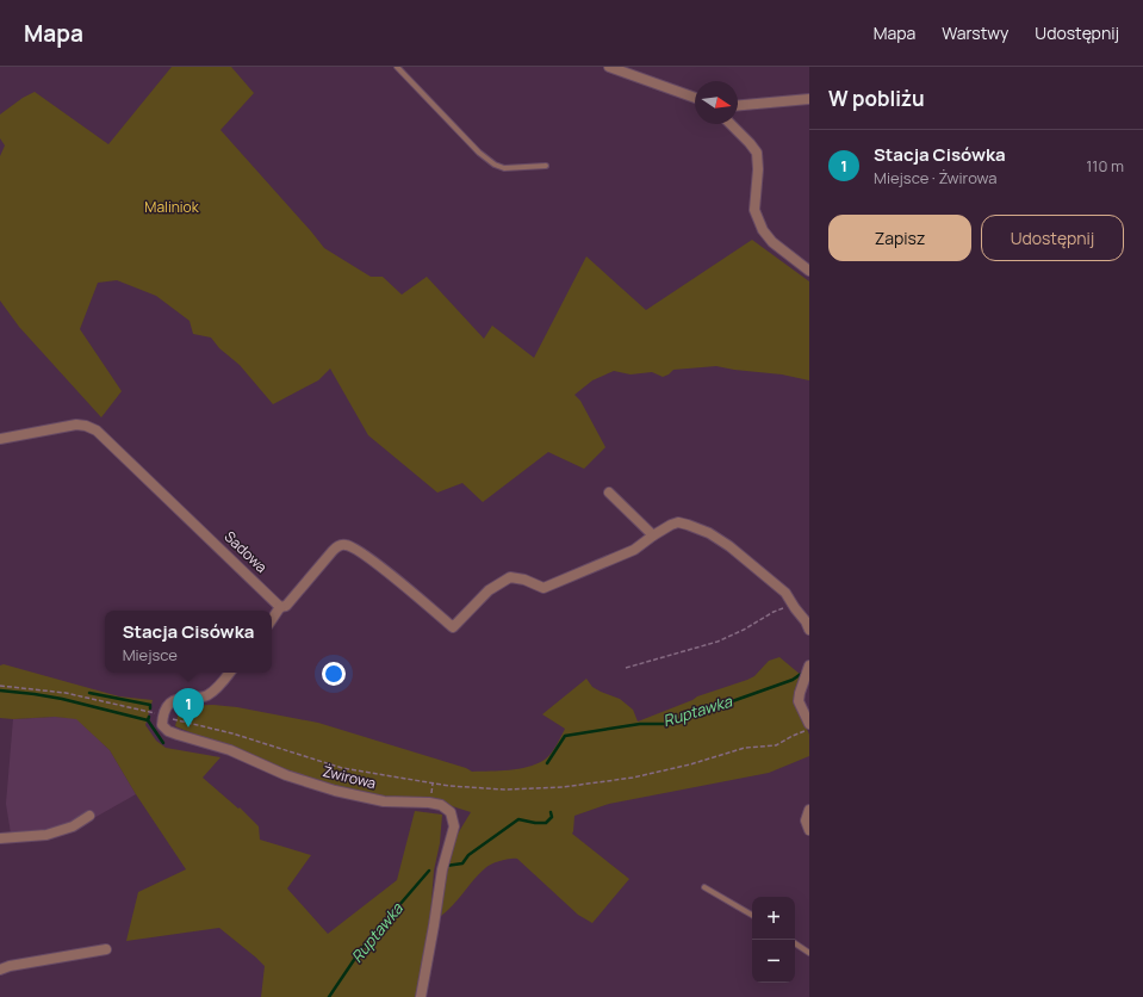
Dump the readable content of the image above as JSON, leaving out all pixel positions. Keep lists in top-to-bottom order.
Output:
{
  "streets": {
    "street": ["Sadowa", "Żwirowa"]
  },
  "water": ["Ruptawka"],
  "parks": ["Maliniok"],
  "north": "right",
  "page": {
    "header": "Mapa",
    "nav": ["Mapa", "Warstwy", "Udostępnij"],
    "heading": "W pobliżu",
    "list": [
      {
        "mark": "1",
        "name": "Stacja Cisówka",
        "note": "Miejsce · Żwirowa",
        "value": "110 m"
      }
    ],
    "buttons": ["Zapisz", "Udostępnij"],
    "popup": ["Stacja Cisówka", "Miejsce"],
    "pins": "1",
    "map_buttons": ["+", "−"]
  }
}
